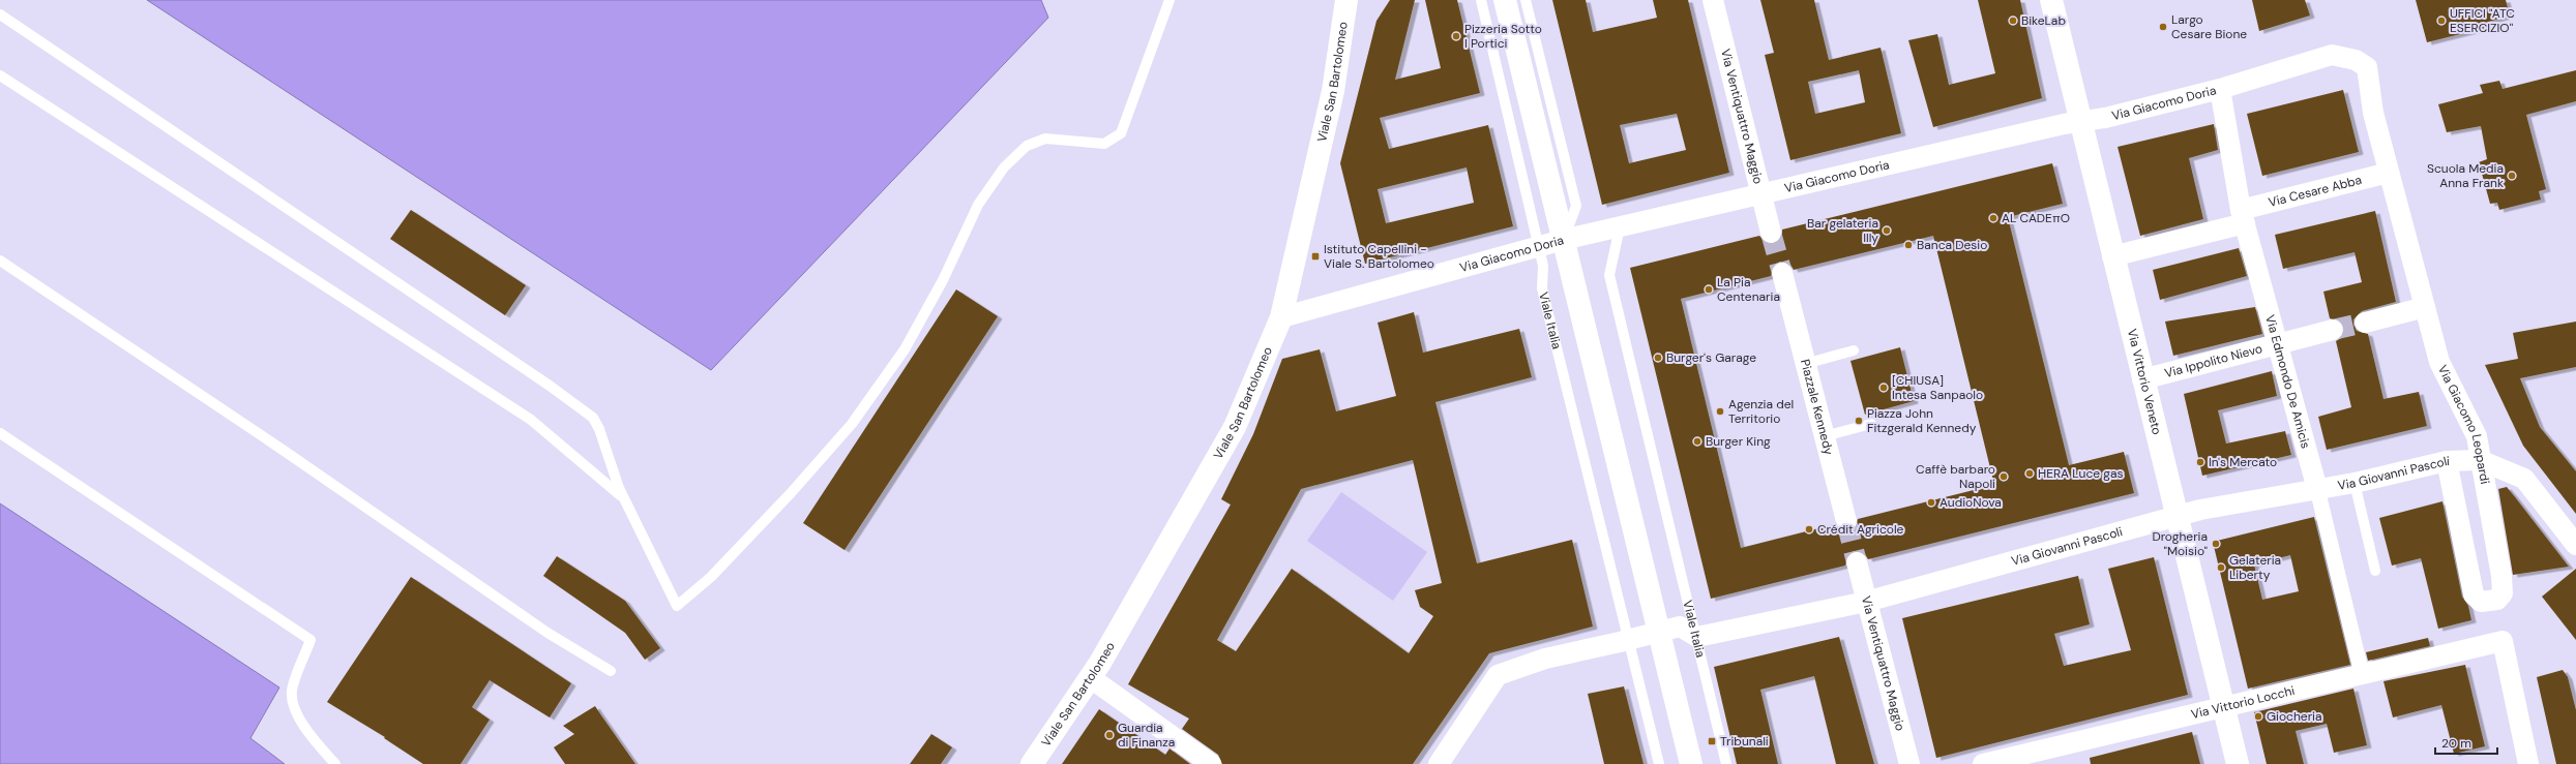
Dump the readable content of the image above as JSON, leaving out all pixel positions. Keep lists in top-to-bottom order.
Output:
{
  "streets": {
    "main road": ["Viale San Bartolomeo", "Via Vittorio Veneto"],
    "street": [
      "Via Giacomo Doria",
      "Via Ventiquattro Maggio",
      "Via Cesare Abba",
      "Via Ippolito Nievo",
      "Via Edmondo De Amicis",
      "Piazzale Kennedy",
      "Via Giacomo Leopardi",
      "Via Giovanni Pascoli",
      "Via Vittorio Locchi"
    ],
    "lane": ["Viale Italia"]
  },
  "crossings": [
    ["Viale San Bartolomeo", "Via Giacomo Doria"],
    ["Via Giacomo Doria", "Via Ventiquattro Maggio"],
    ["Via Giacomo Doria", "Viale Italia"],
    ["Via Giacomo Doria", "Via Edmondo De Amicis"],
    ["Via Giacomo Doria", "Via Vittorio Veneto"],
    ["Via Giacomo Doria", "Via Giacomo Leopardi"],
    ["Via Ventiquattro Maggio", "Via Giovanni Pascoli"],
    ["Via Cesare Abba", "Via Edmondo De Amicis"],
    ["Via Cesare Abba", "Via Vittorio Veneto"],
    ["Via Cesare Abba", "Via Giacomo Leopardi"],
    ["Viale Italia", "Via Giovanni Pascoli"],
    ["Via Ippolito Nievo", "Via Edmondo De Amicis"],
    ["Via Ippolito Nievo", "Via Vittorio Veneto"],
    ["Via Edmondo De Amicis", "Via Giovanni Pascoli"],
    ["Via Edmondo De Amicis", "Via Vittorio Locchi"],
    ["Via Vittorio Veneto", "Via Giovanni Pascoli"],
    ["Via Vittorio Veneto", "Via Vittorio Locchi"],
    ["Via Giacomo Leopardi", "Via Giovanni Pascoli"]
  ],
  "places": {
    "other": [
      "BikeLab",
      "UFFICI \"ATC ESERCIZIO\"",
      "Largo Cesare Bione",
      "Pizzeria Sotto I Portici",
      "Scuola Media Anna Frank",
      "AL CADEπO",
      "Bar gelateria Illy",
      "Banca Desio",
      "La Pia Centenaria",
      "Burger's Garage",
      "[CHIUSA] Intesa Sanpaolo",
      "Agenzia del Territorio",
      "Piazza John Fitzgerald Kennedy",
      "Burger King",
      "In's Mercato",
      "HERA Luce gas",
      "Caffè barbaro Napoli",
      "AudioNova",
      "Crédit Agricole",
      "Drogheria \"Moisio\"",
      "Gelateria Liberty",
      "Giocheria",
      "Guardia di Finanza"
    ],
    "transit": ["Istituto Capellini - Viale S. Bartolomeo", "Tribunali"]
  },
  "scale_bar": "20 m"
}
